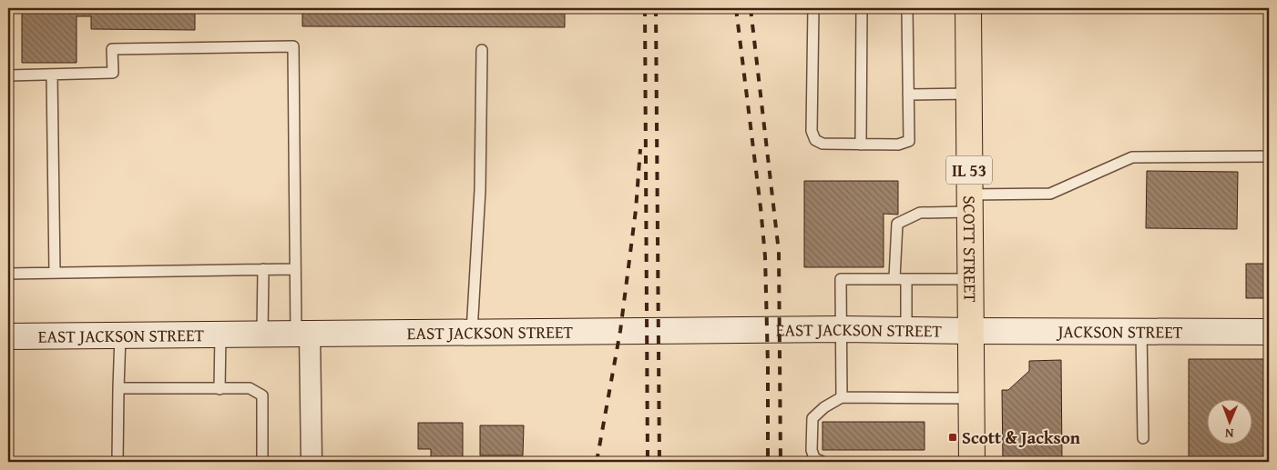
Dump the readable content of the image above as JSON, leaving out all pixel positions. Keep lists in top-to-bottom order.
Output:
{
  "streets": {
    "main road": ["IL 53", "SCOTT STREET"],
    "street": ["EAST JACKSON STREET", "JACKSON STREET"]
  },
  "crossings": [
    ["SCOTT STREET", "EAST JACKSON STREET"],
    ["SCOTT STREET", "JACKSON STREET"],
    ["EAST JACKSON STREET", "JACKSON STREET"]
  ],
  "places": {
    "transit": ["Scott & Jackson"]
  },
  "north": "bottom"
}
